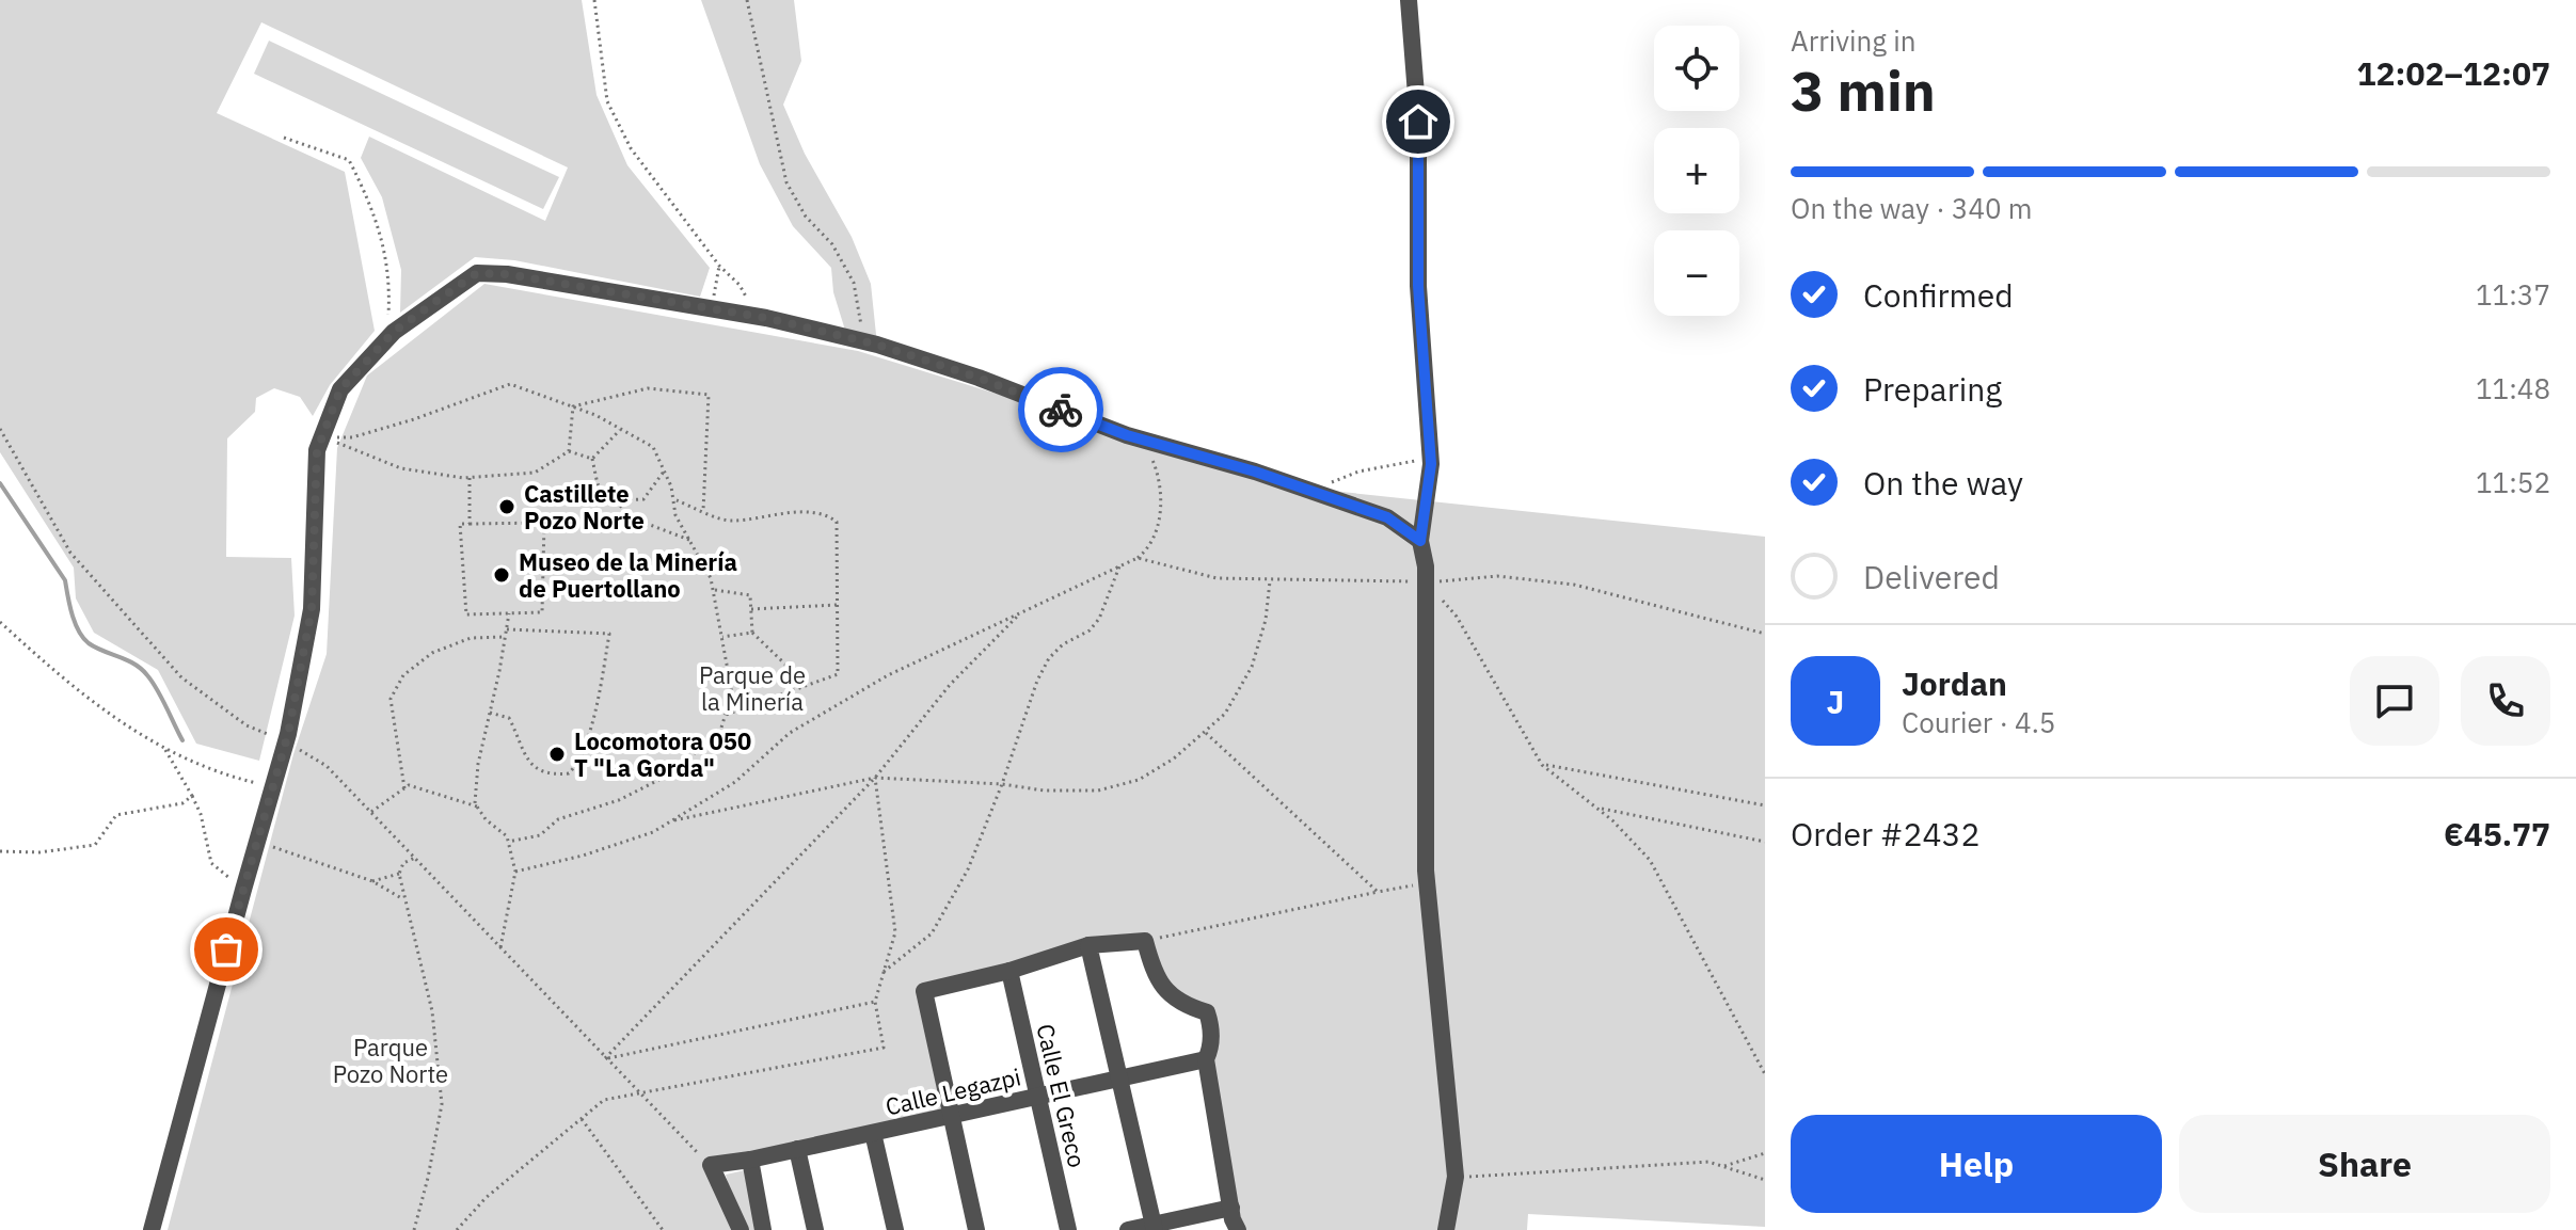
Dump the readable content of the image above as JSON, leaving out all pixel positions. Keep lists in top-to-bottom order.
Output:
{
  "streets": {
    "street": ["Calle Legazpi", "Calle El Greco"]
  },
  "crossings": [
    ["Calle Legazpi", "Calle El Greco"]
  ],
  "parks": ["Parque de la Minería", "Parque Pozo Norte"],
  "places": ["Castillete Pozo Norte", "Museo de la Minería de Puertollano", "Locomotora 050 T \"La Gorda\""],
  "page": {
    "heading": ["3 min", "Arriving in", "12:02–12:07"],
    "panel": [
      "Jordan",
      "Courier · 4.5",
      "Order #2432",
      "€45.77"
    ],
    "map_buttons": ["+", "−"],
    "bar": "On the way · 340 m",
    "list": [
      ["Confirmed", "11:37"],
      ["Preparing", "11:48"],
      ["On the way", "11:52"],
      "Delivered"
    ],
    "round": "J",
    "buttons": ["Help", "Share"]
  }
}
